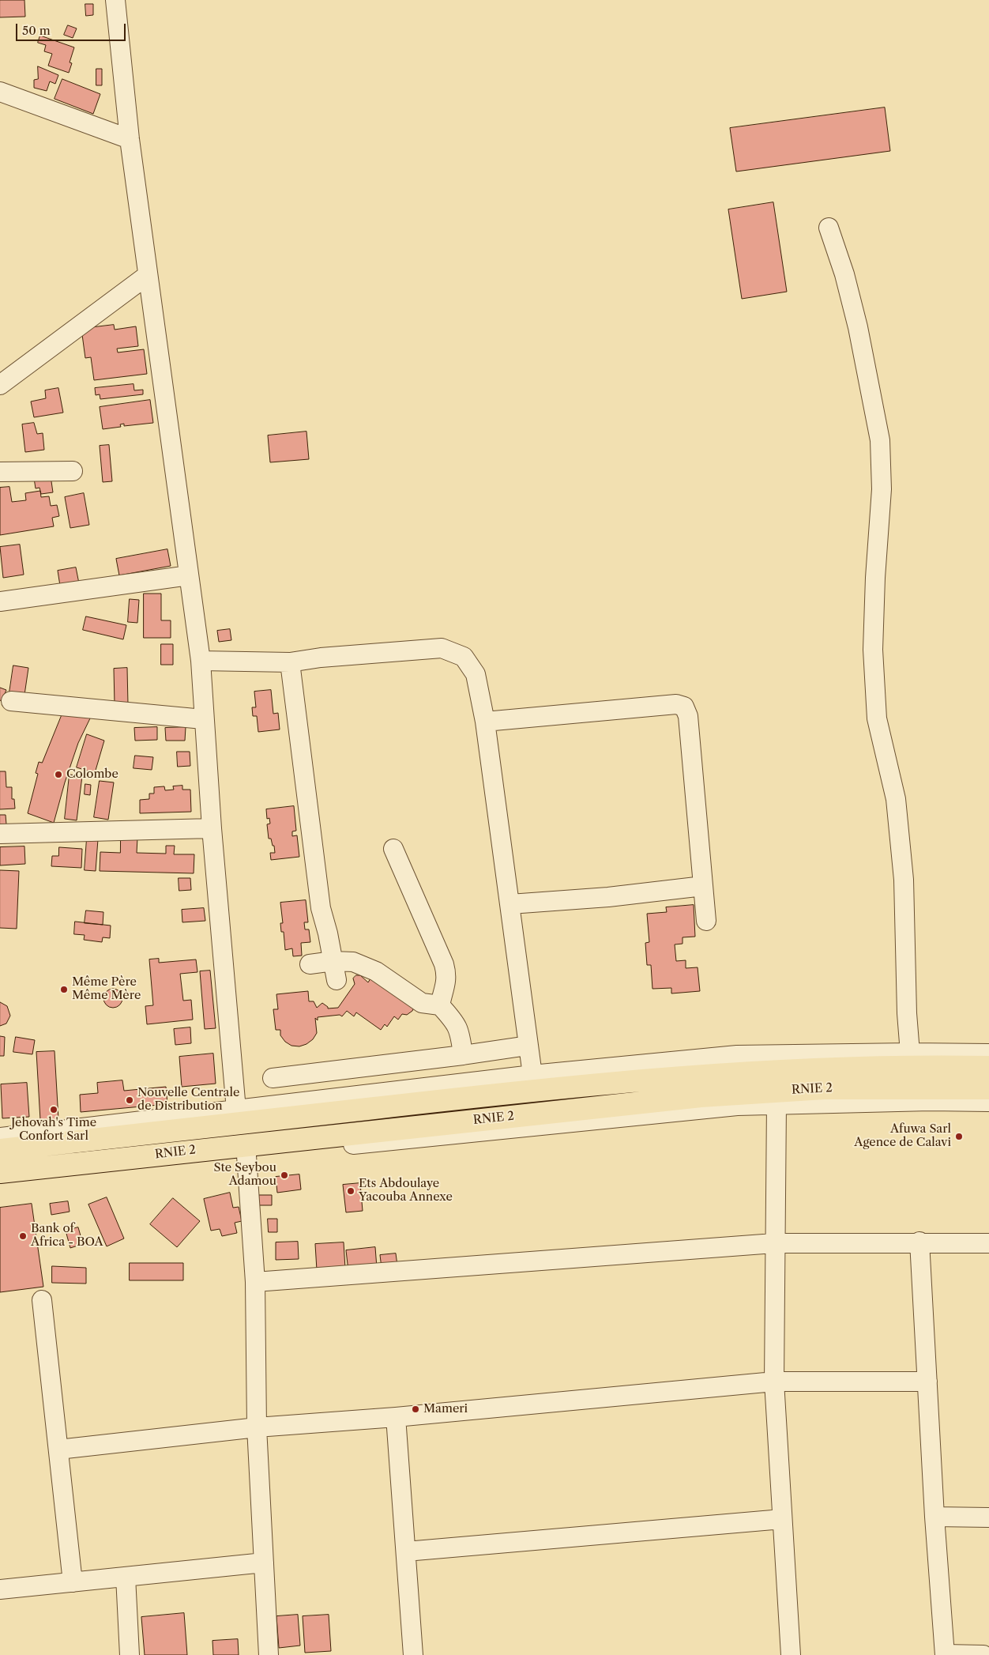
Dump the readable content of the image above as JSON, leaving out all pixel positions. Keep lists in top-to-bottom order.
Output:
{
  "streets": {
    "highway": ["RNIE 2"]
  },
  "places": [
    "Colombe",
    "Même Père Même Mère",
    "Nouvelle Centrale de Distribution",
    "Jehovah's Time Confort Sarl",
    "Afuwa Sarl Agence de Calavi",
    "Ste Seybou Adamou",
    "Ets Abdoulaye Yacouba Annexe",
    "Bank of Africa - BOA",
    "Mameri"
  ],
  "scale_bar": "50 m"
}
